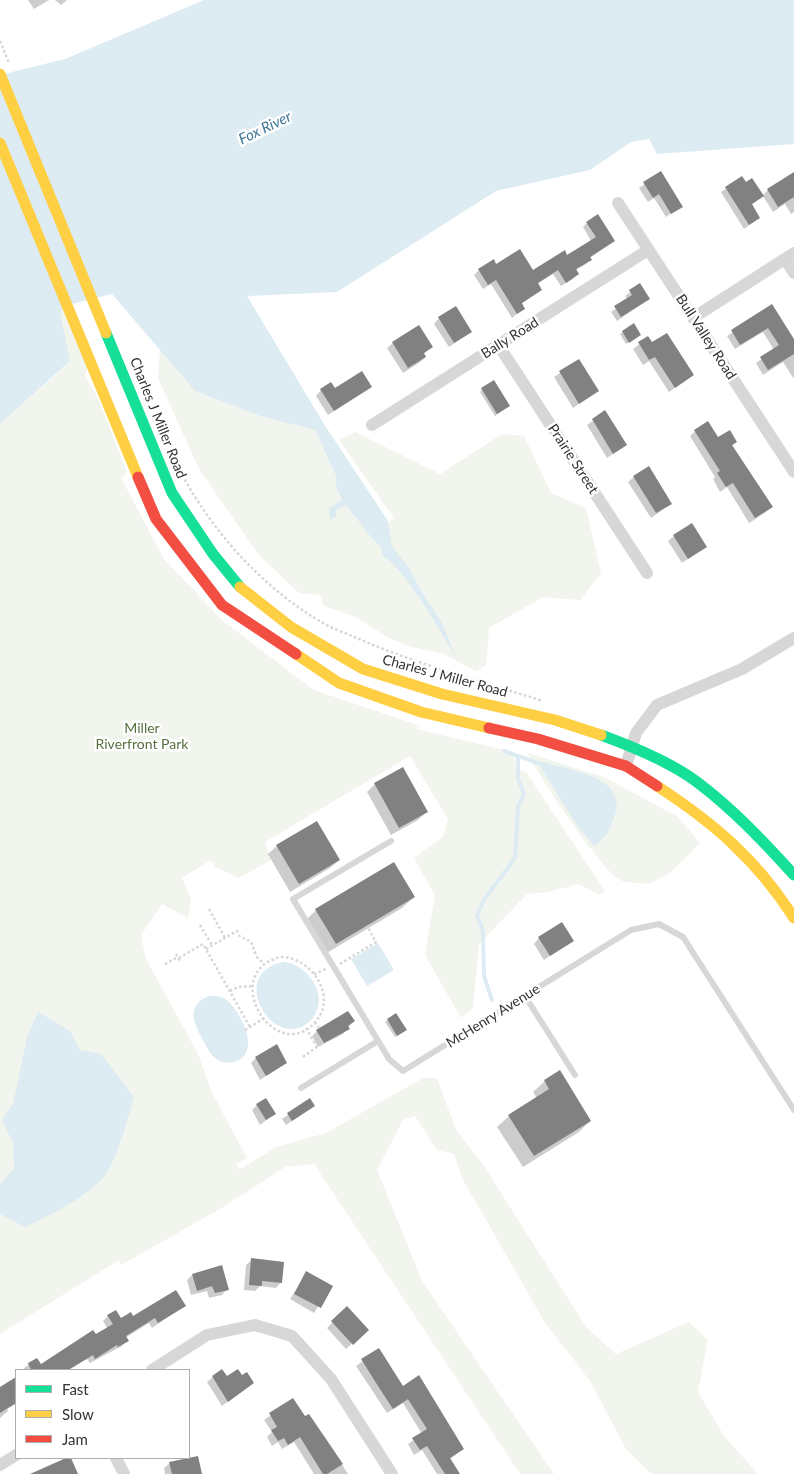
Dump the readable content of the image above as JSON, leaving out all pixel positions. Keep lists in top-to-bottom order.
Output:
{
  "streets": {
    "street": [
      "Bull Valley Road",
      "Bally Road",
      "Charles J Miller Road",
      "Prairie Street"
    ],
    "lane": ["McHenry Avenue"]
  },
  "crossings": [
    ["Bull Valley Road", "Bally Road"],
    ["Bally Road", "Prairie Street"]
  ],
  "water": ["Fox River"],
  "parks": ["Miller Riverfront Park"],
  "legend": ["Fast", "Slow", "Jam"]
}
